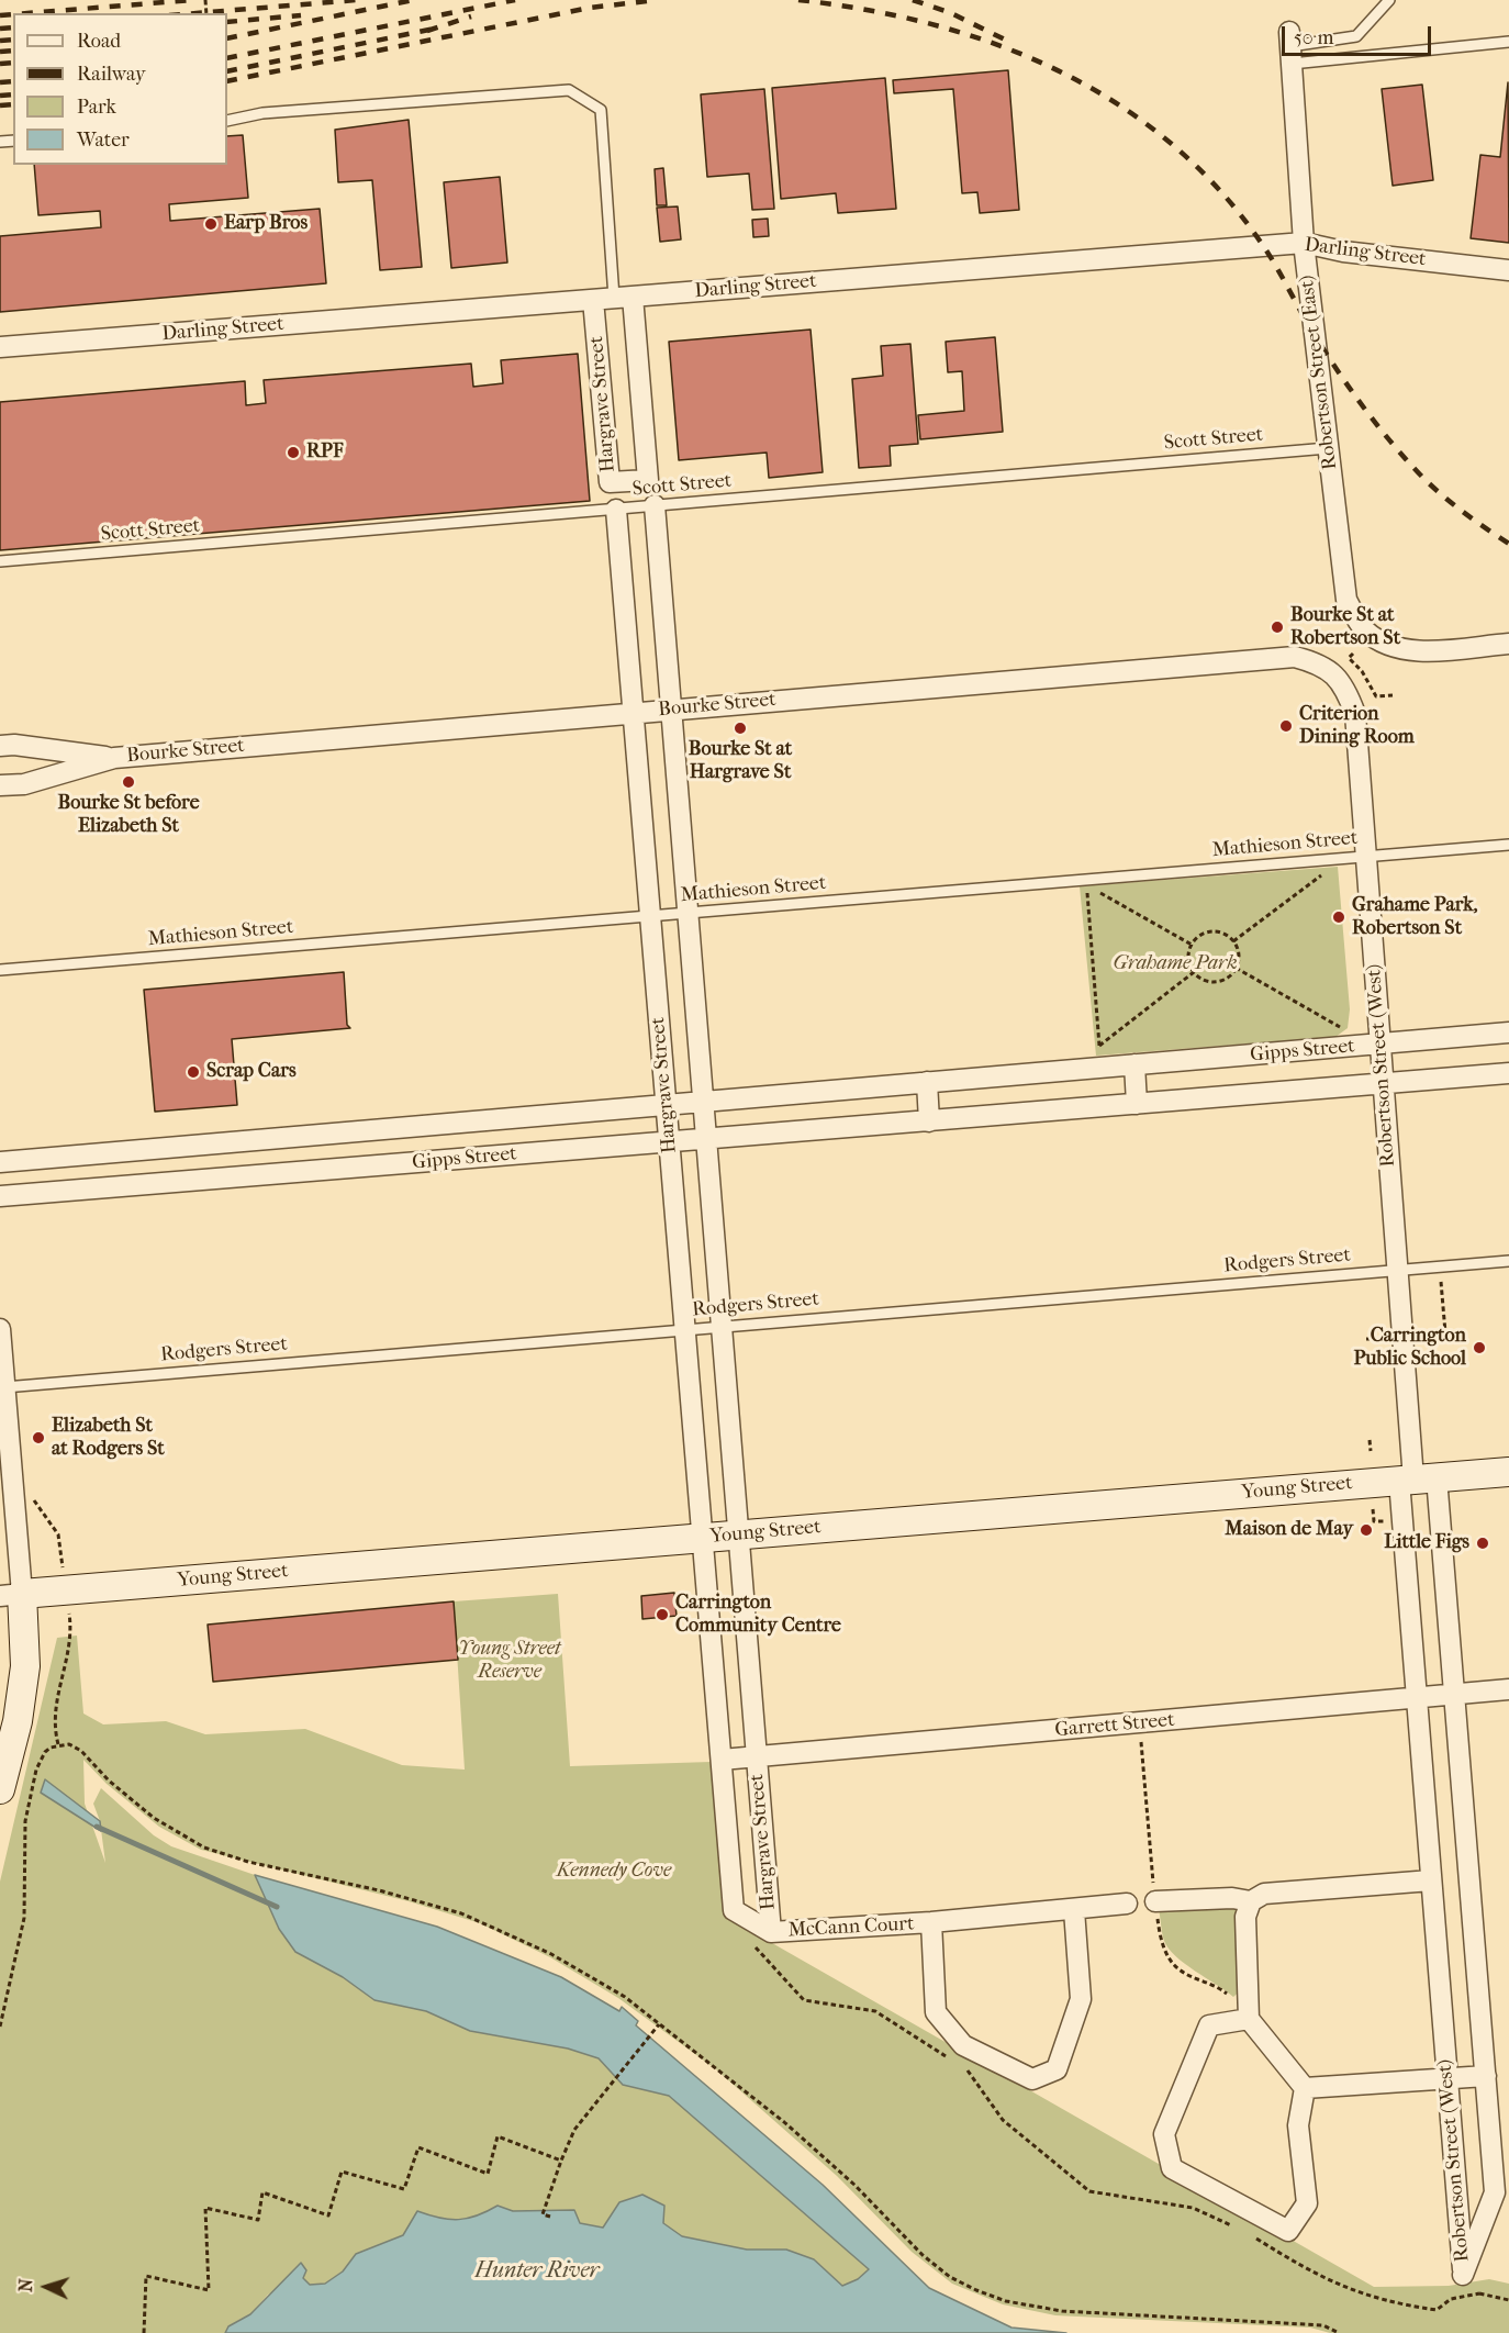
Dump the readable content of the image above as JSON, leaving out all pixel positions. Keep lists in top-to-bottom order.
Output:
{
  "streets": {
    "main road": ["Young Street"],
    "street": [
      "Darling Street",
      "Robertson Street (East)",
      "Hargrave Street",
      "Bourke Street",
      "Gipps Street",
      "Robertson Street (West)",
      "Garrett Street",
      "McCann Court"
    ],
    "lane": ["Scott Street", "Mathieson Street", "Rodgers Street"]
  },
  "crossings": [
    ["Darling Street", "Robertson Street (East)"],
    ["Darling Street", "Hargrave Street"],
    ["Robertson Street (East)", "Scott Street"],
    ["Hargrave Street", "Scott Street"],
    ["Hargrave Street", "Bourke Street"],
    ["Hargrave Street", "Mathieson Street"],
    ["Hargrave Street", "Gipps Street"],
    ["Hargrave Street", "Rodgers Street"],
    ["Hargrave Street", "Young Street"],
    ["Hargrave Street", "Garrett Street"],
    ["Hargrave Street", "McCann Court"],
    ["Bourke Street", "Robertson Street (West)"],
    ["Mathieson Street", "Robertson Street (West)"],
    ["Gipps Street", "Robertson Street (West)"],
    ["Robertson Street (West)", "Rodgers Street"],
    ["Robertson Street (West)", "Young Street"],
    ["Robertson Street (West)", "Garrett Street"]
  ],
  "water": ["Hunter River"],
  "parks": ["Grahame Park", "Young Street Reserve", "Kennedy Cove"],
  "places": [
    "Earp Bros",
    "RPF",
    "Bourke St at Robertson St",
    "Criterion Dining Room",
    "Bourke St at Hargrave St",
    "Bourke St before Elizabeth St",
    "Grahame Park, Robertson St",
    "Scrap Cars",
    "Carrington Public School",
    "Elizabeth St at Rodgers St",
    "Maison de May",
    "Little Figs",
    "Carrington Community Centre"
  ],
  "legend": [
    "Road",
    "Railway",
    "Park",
    "Water"
  ],
  "scale_bar": "50 m",
  "north": "left"
}
